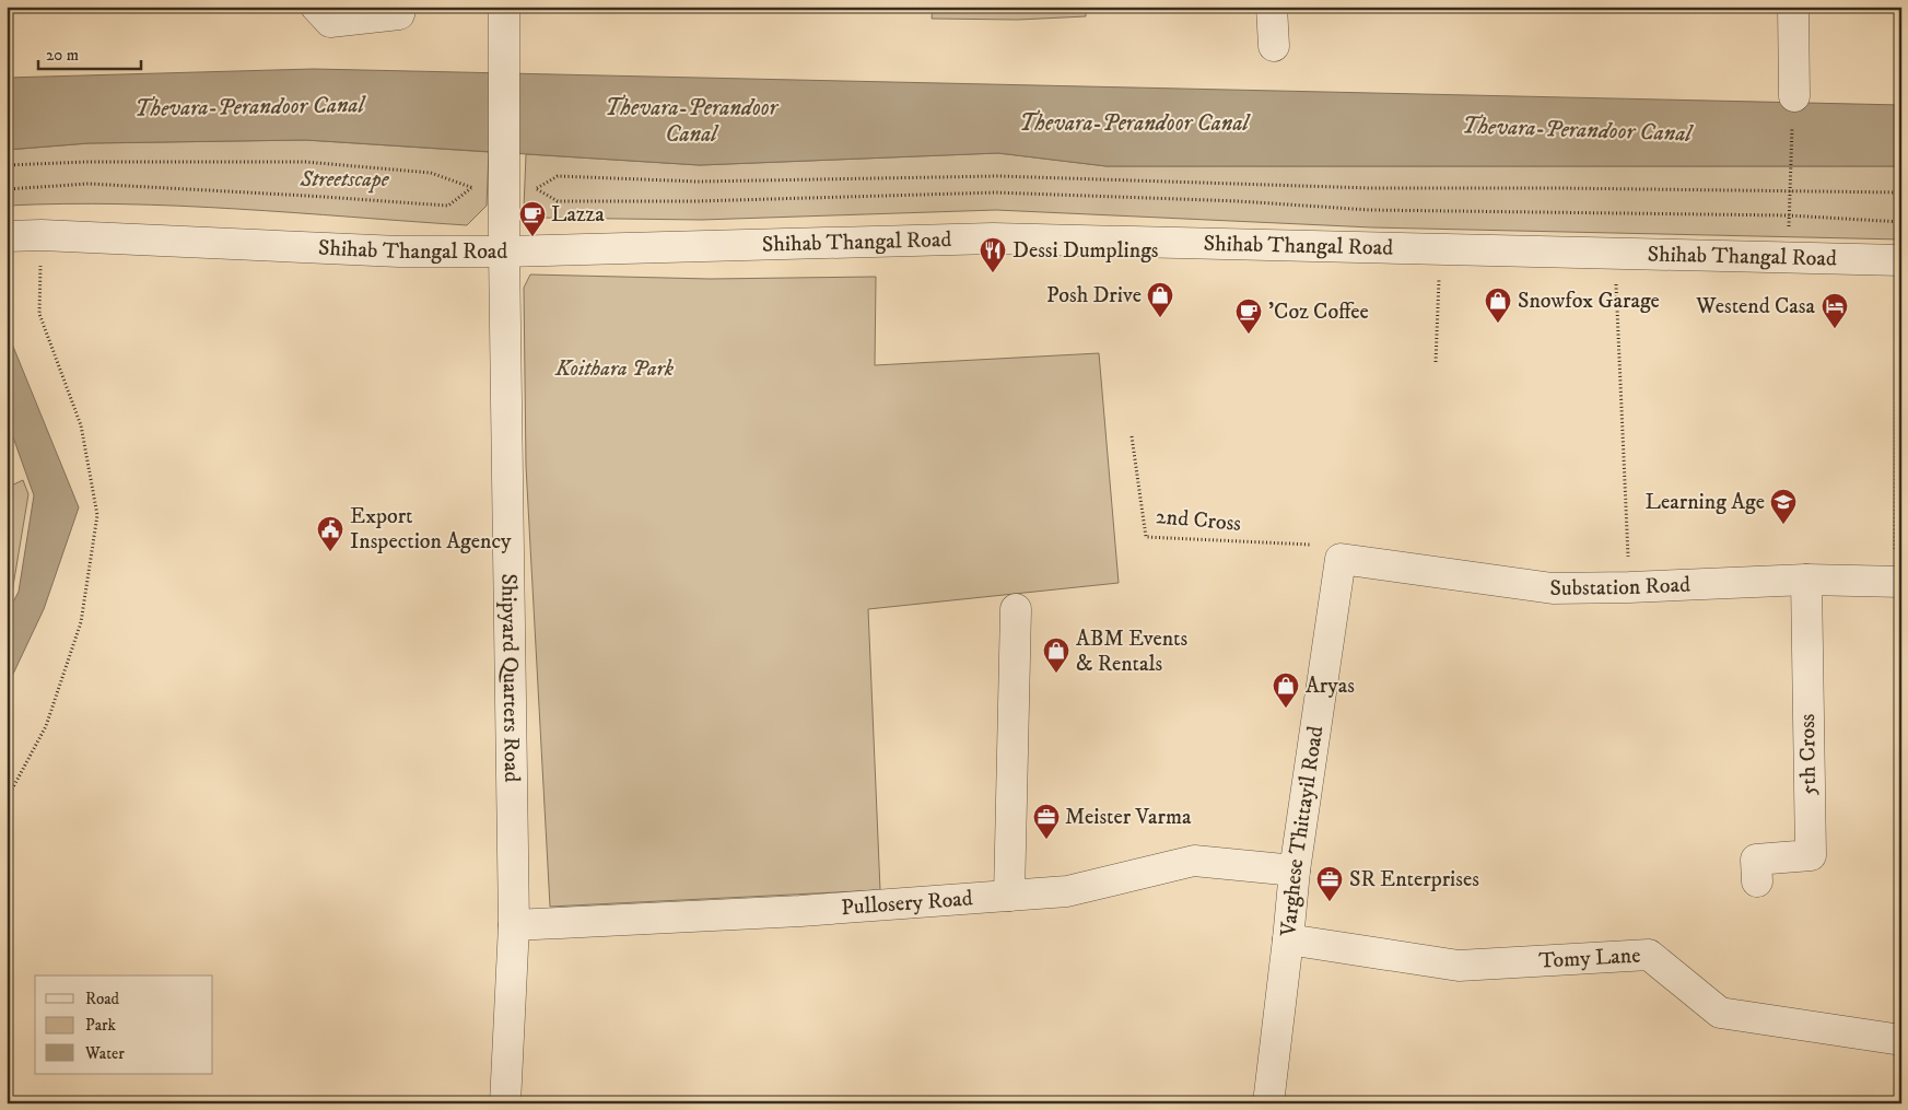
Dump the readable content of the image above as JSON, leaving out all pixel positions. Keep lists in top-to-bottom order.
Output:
{
  "streets": {
    "street": [
      "Shihab Thangal Road",
      "Substation Road",
      "Shipyard Quarters Road",
      "5th Cross",
      "Varghese Thittayil Road",
      "Pullosery Road",
      "Tomy Lane"
    ],
    "path": ["2nd Cross"]
  },
  "crossings": [
    ["Shihab Thangal Road", "Shipyard Quarters Road"],
    ["2nd Cross", "Substation Road"],
    ["2nd Cross", "Varghese Thittayil Road"],
    ["Substation Road", "5th Cross"],
    ["Substation Road", "Varghese Thittayil Road"],
    ["Shipyard Quarters Road", "Pullosery Road"],
    ["Varghese Thittayil Road", "Pullosery Road"],
    ["Varghese Thittayil Road", "Tomy Lane"]
  ],
  "water": ["Thevara-Perandoor Canal"],
  "parks": ["Streetscape", "Koithara Park"],
  "places": {
    "cafe": ["Lazza", "'Coz Coffee"],
    "restaurant": ["Dessi Dumplings"],
    "shop": [
      "Posh Drive",
      "Snowfox Garage",
      "ABM Events & Rentals",
      "Aryas"
    ],
    "hotel": ["Westend Casa"],
    "school or university": ["Learning Age"],
    "public building": ["Export Inspection Agency"],
    "office": ["Meister Varma", "SR Enterprises"]
  },
  "legend": ["Road", "Park", "Water"],
  "scale_bar": "20 m"
}
